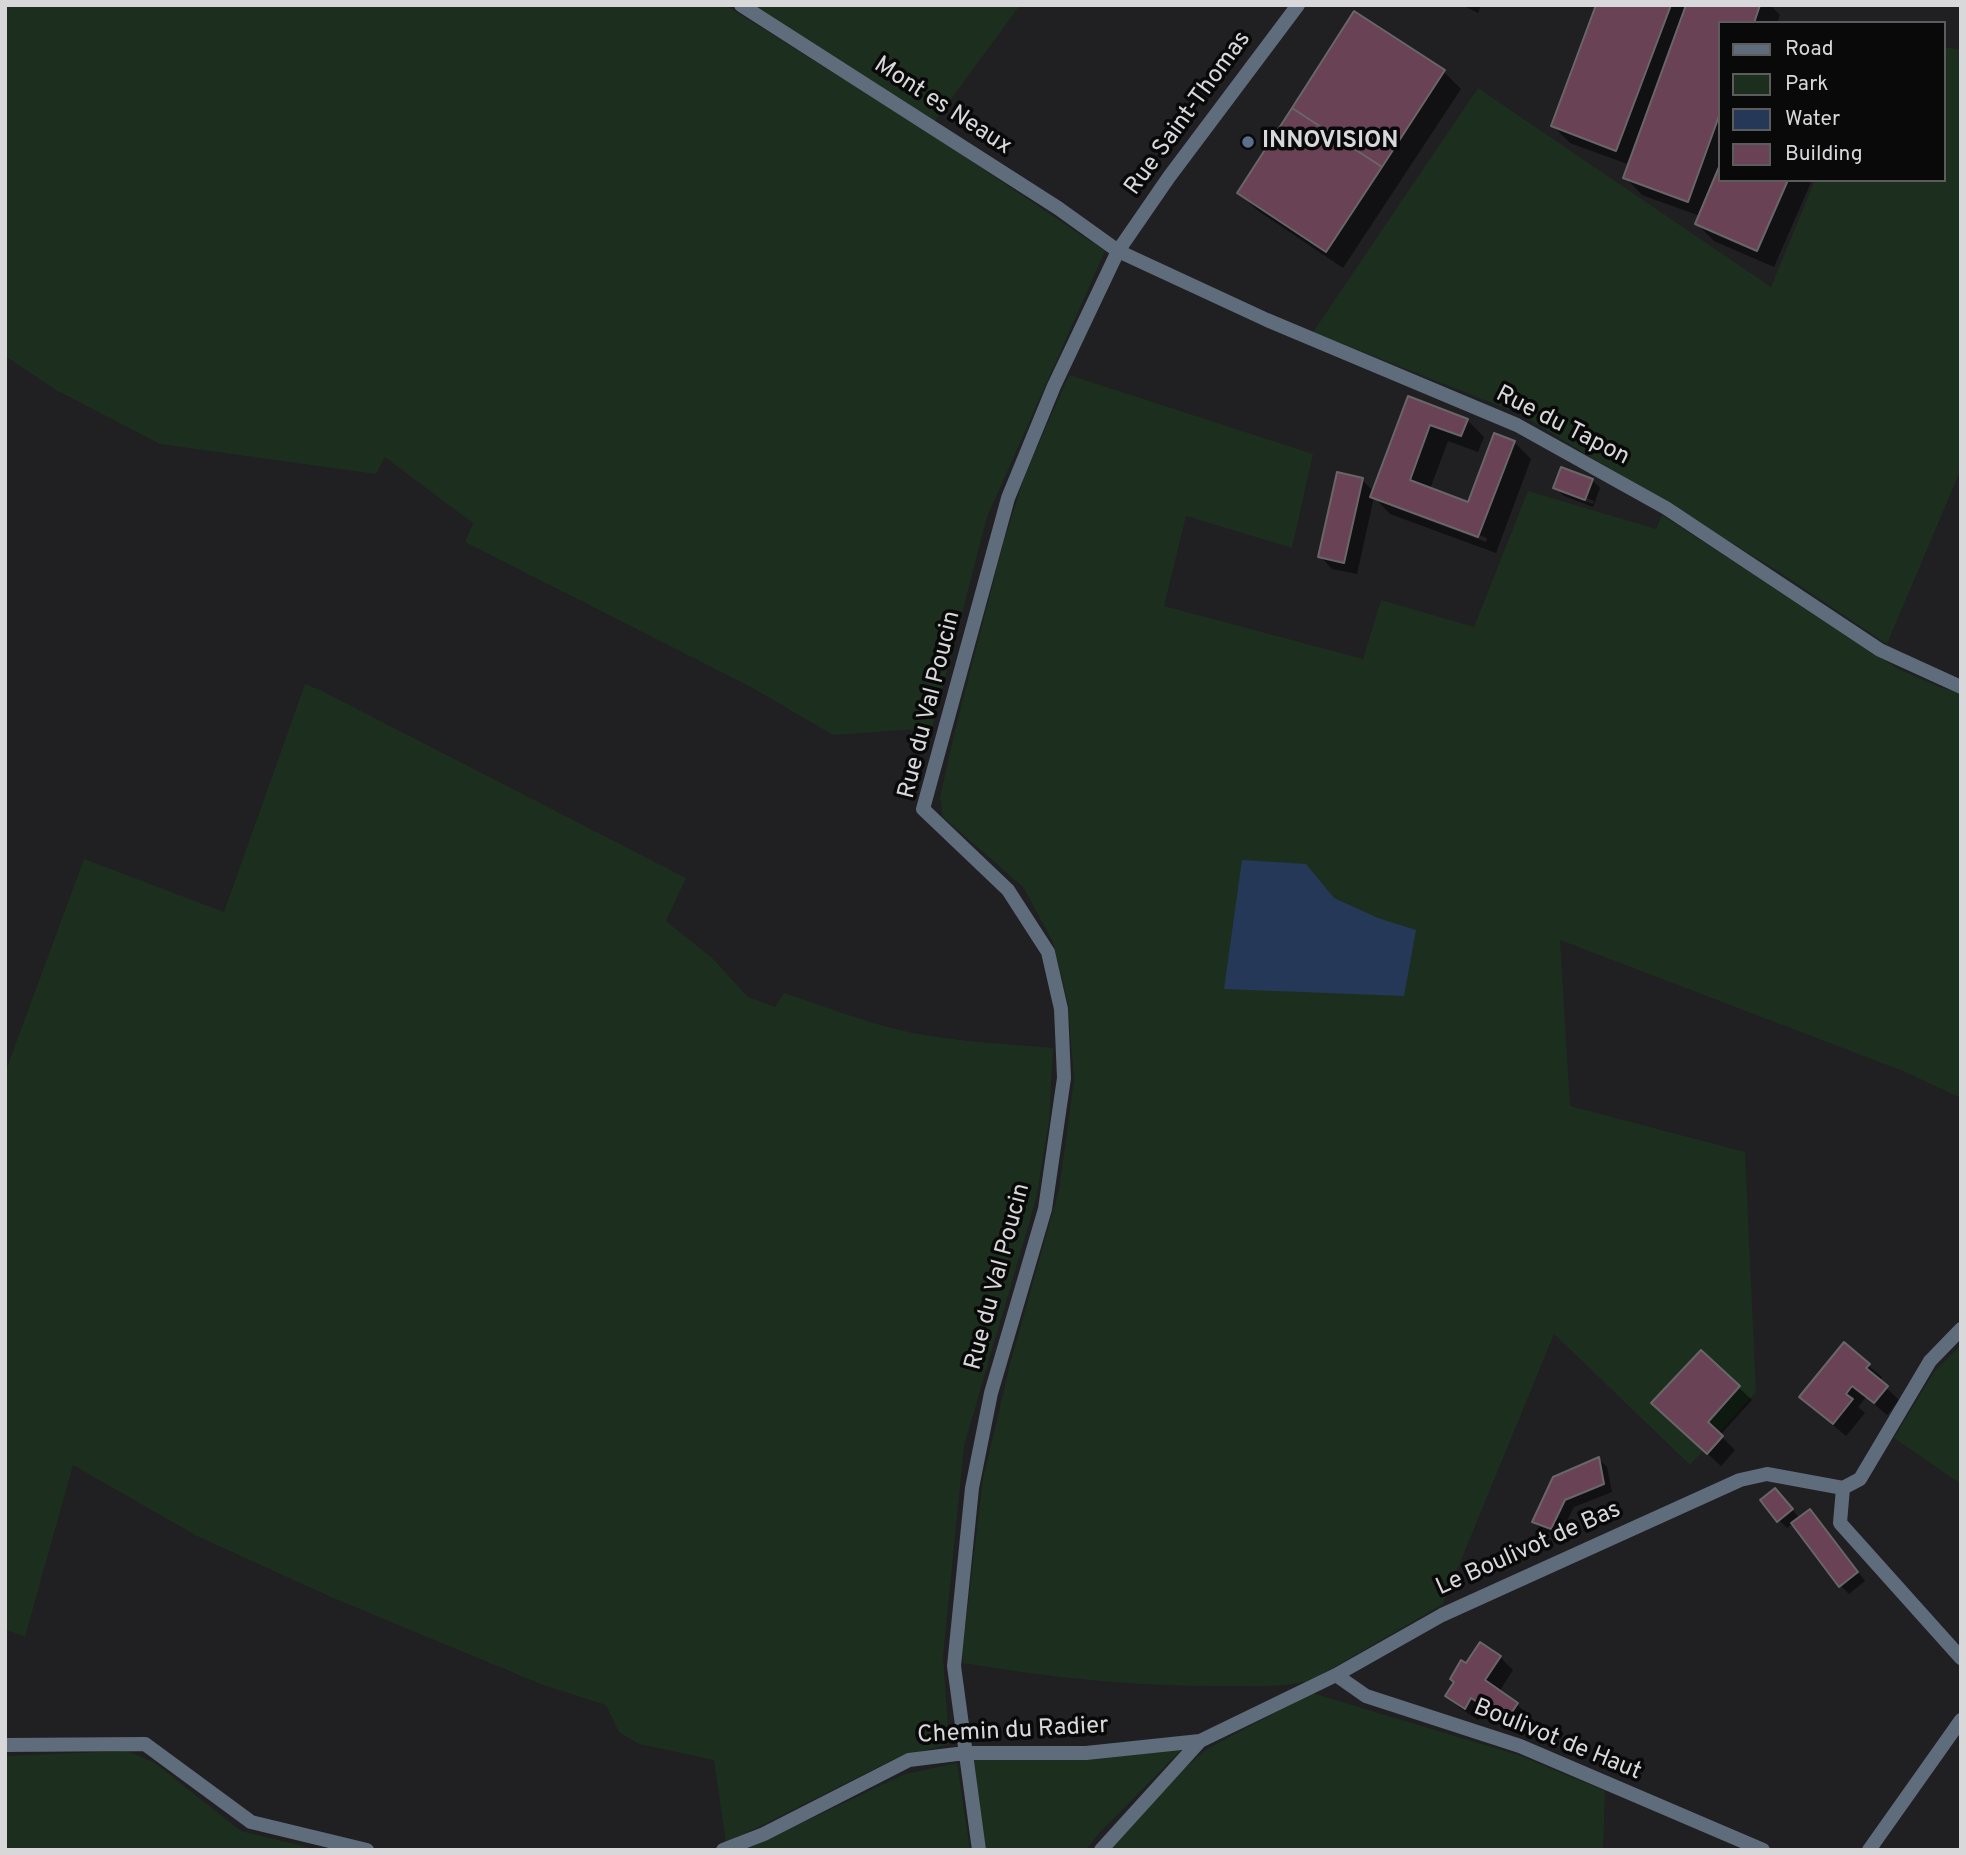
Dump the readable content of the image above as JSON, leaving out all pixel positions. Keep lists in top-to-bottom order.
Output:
{
  "streets": {
    "street": [
      "Mont es Neaux",
      "Rue Saint-Thomas",
      "Rue du Tapon",
      "Rue du Val Poucin",
      "Le Boulivot de Bas",
      "Chemin du Radier",
      "Boulivot de Haut"
    ]
  },
  "crossings": [
    ["Mont es Neaux", "Rue Saint-Thomas"],
    ["Mont es Neaux", "Rue du Tapon"],
    ["Mont es Neaux", "Rue du Val Poucin"],
    ["Rue Saint-Thomas", "Rue du Tapon"],
    ["Rue Saint-Thomas", "Rue du Val Poucin"],
    ["Rue du Tapon", "Rue du Val Poucin"],
    ["Rue du Val Poucin", "Chemin du Radier"],
    ["Le Boulivot de Bas", "Chemin du Radier"],
    ["Le Boulivot de Bas", "Boulivot de Haut"]
  ],
  "places": ["INNOVISION"],
  "legend": [
    "Road",
    "Park",
    "Water",
    "Building"
  ]
}
